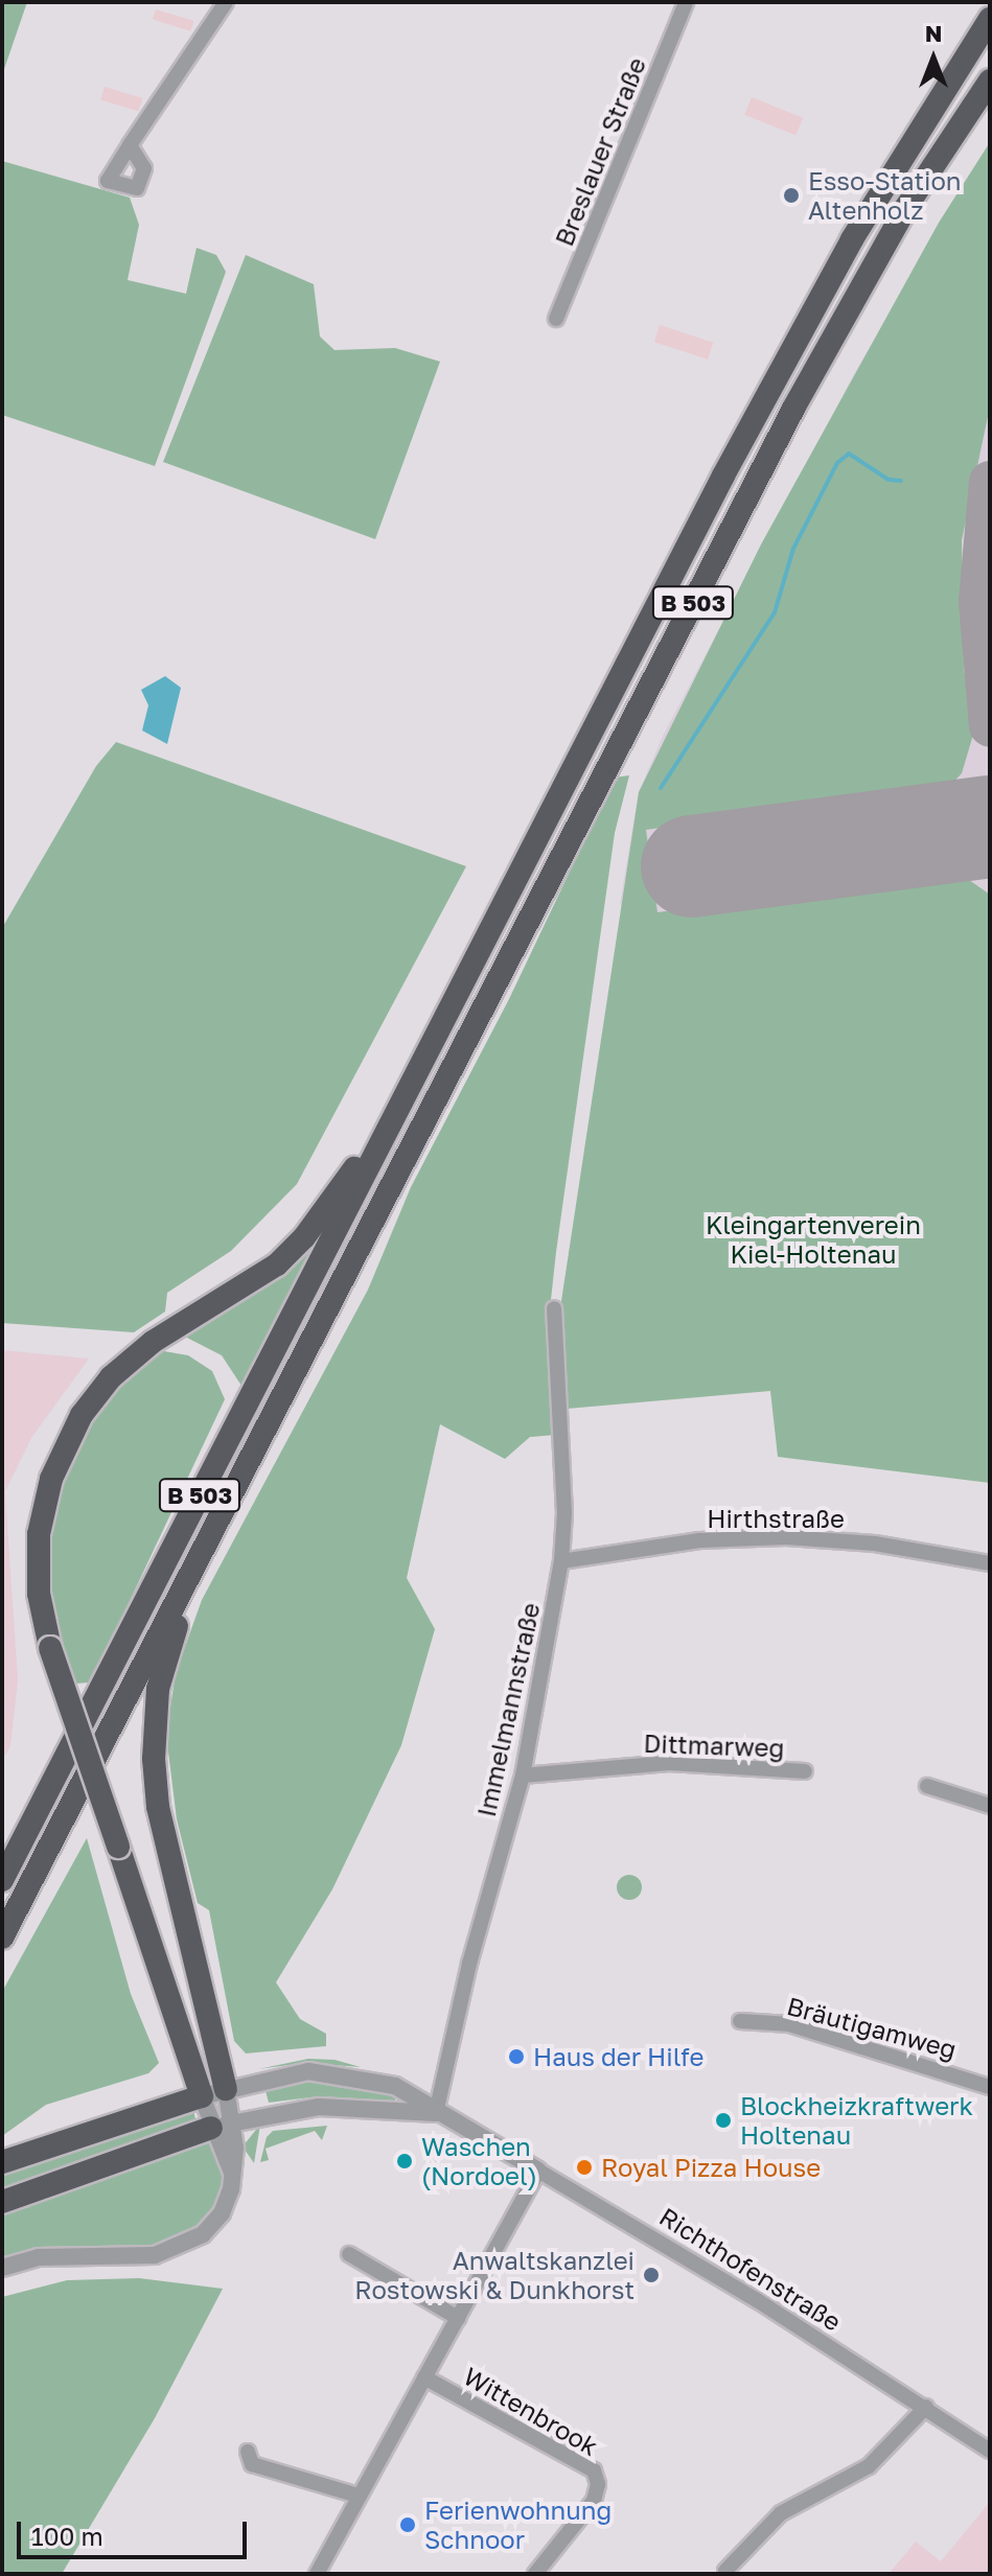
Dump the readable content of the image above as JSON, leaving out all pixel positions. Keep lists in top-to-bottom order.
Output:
{
  "streets": {
    "highway": ["B 503"],
    "street": [
      "Breslauer Straße",
      "Hirthstraße",
      "Immelmannstraße",
      "Dittmarweg",
      "Bräutigamweg",
      "Richthofenstraße",
      "Wittenbrook"
    ]
  },
  "crossings": [
    ["Hirthstraße", "Immelmannstraße"],
    ["Immelmannstraße", "Dittmarweg"],
    ["Immelmannstraße", "Richthofenstraße"]
  ],
  "parks": ["Kleingartenverein Kiel-Holtenau"],
  "places": [
    "Esso-Station Altenholz",
    "Haus der Hilfe",
    "Blockheizkraftwerk Holtenau",
    "Waschen (Nordoel)",
    "Royal Pizza House",
    "Anwaltskanzlei Rostowski & Dunkhorst",
    "Ferienwohnung Schnoor"
  ],
  "scale_bar": "100 m",
  "north": "top"
}
